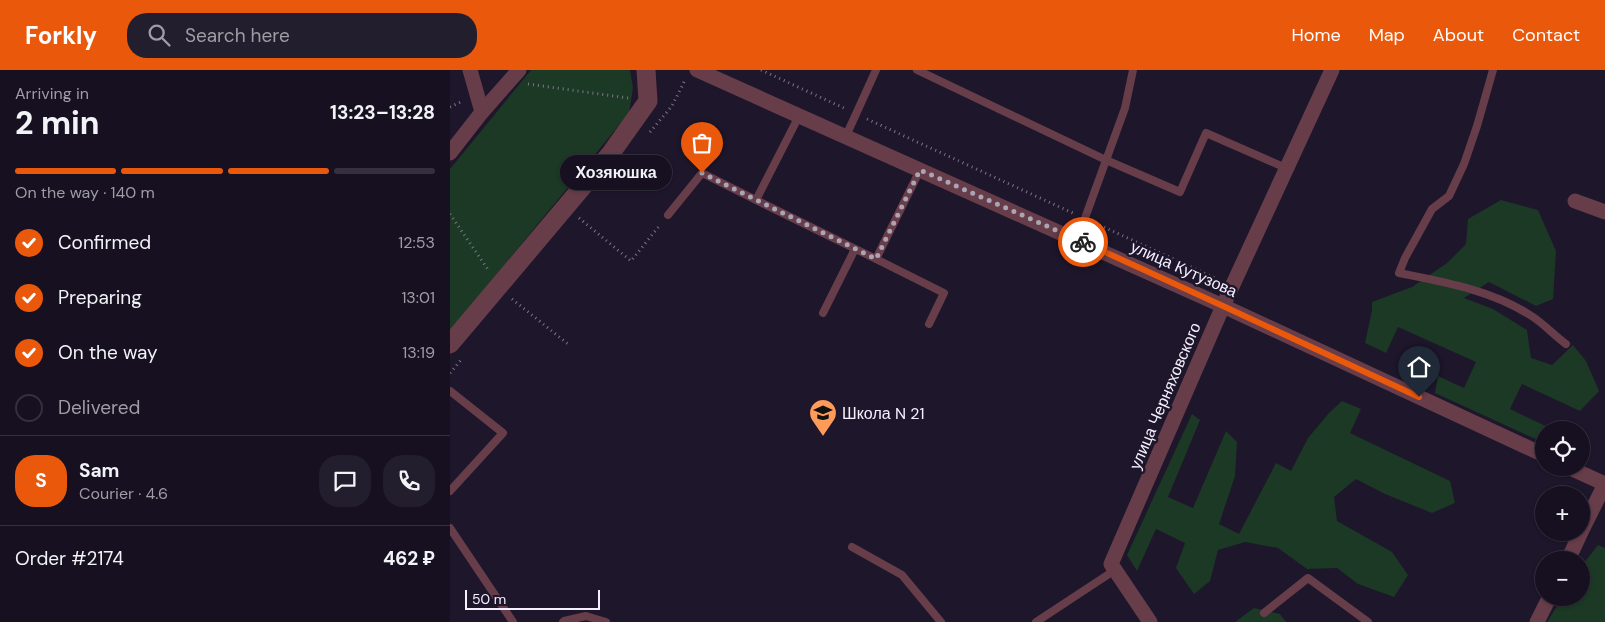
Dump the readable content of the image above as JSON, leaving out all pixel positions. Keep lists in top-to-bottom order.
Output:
{
  "streets": {
    "street": ["улица Кутузова", "улица Черняховского"]
  },
  "crossings": [
    ["улица Кутузова", "улица Черняховского"]
  ],
  "places": {
    "other": ["Хозяюшка"],
    "school or university": ["Школа N 21"]
  },
  "scale_bar": "50 m",
  "page": {
    "header": "Forkly",
    "search": "Search here",
    "nav": [
      "Home",
      "Map",
      "About",
      "Contact"
    ],
    "heading": ["2 min", "Arriving in", "13:23–13:28"],
    "panel": [
      "Sam",
      "Courier · 4.6",
      "Order #2174",
      "462 ₽"
    ],
    "bar": "On the way · 140 m",
    "bubble": "Хозяюшка",
    "list": [
      ["Confirmed", "12:53"],
      ["Preparing", "13:01"],
      ["On the way", "13:19"],
      "Delivered"
    ],
    "map_buttons": ["+", "−"],
    "round": "S",
    "scale": "50 m"
  }
}
